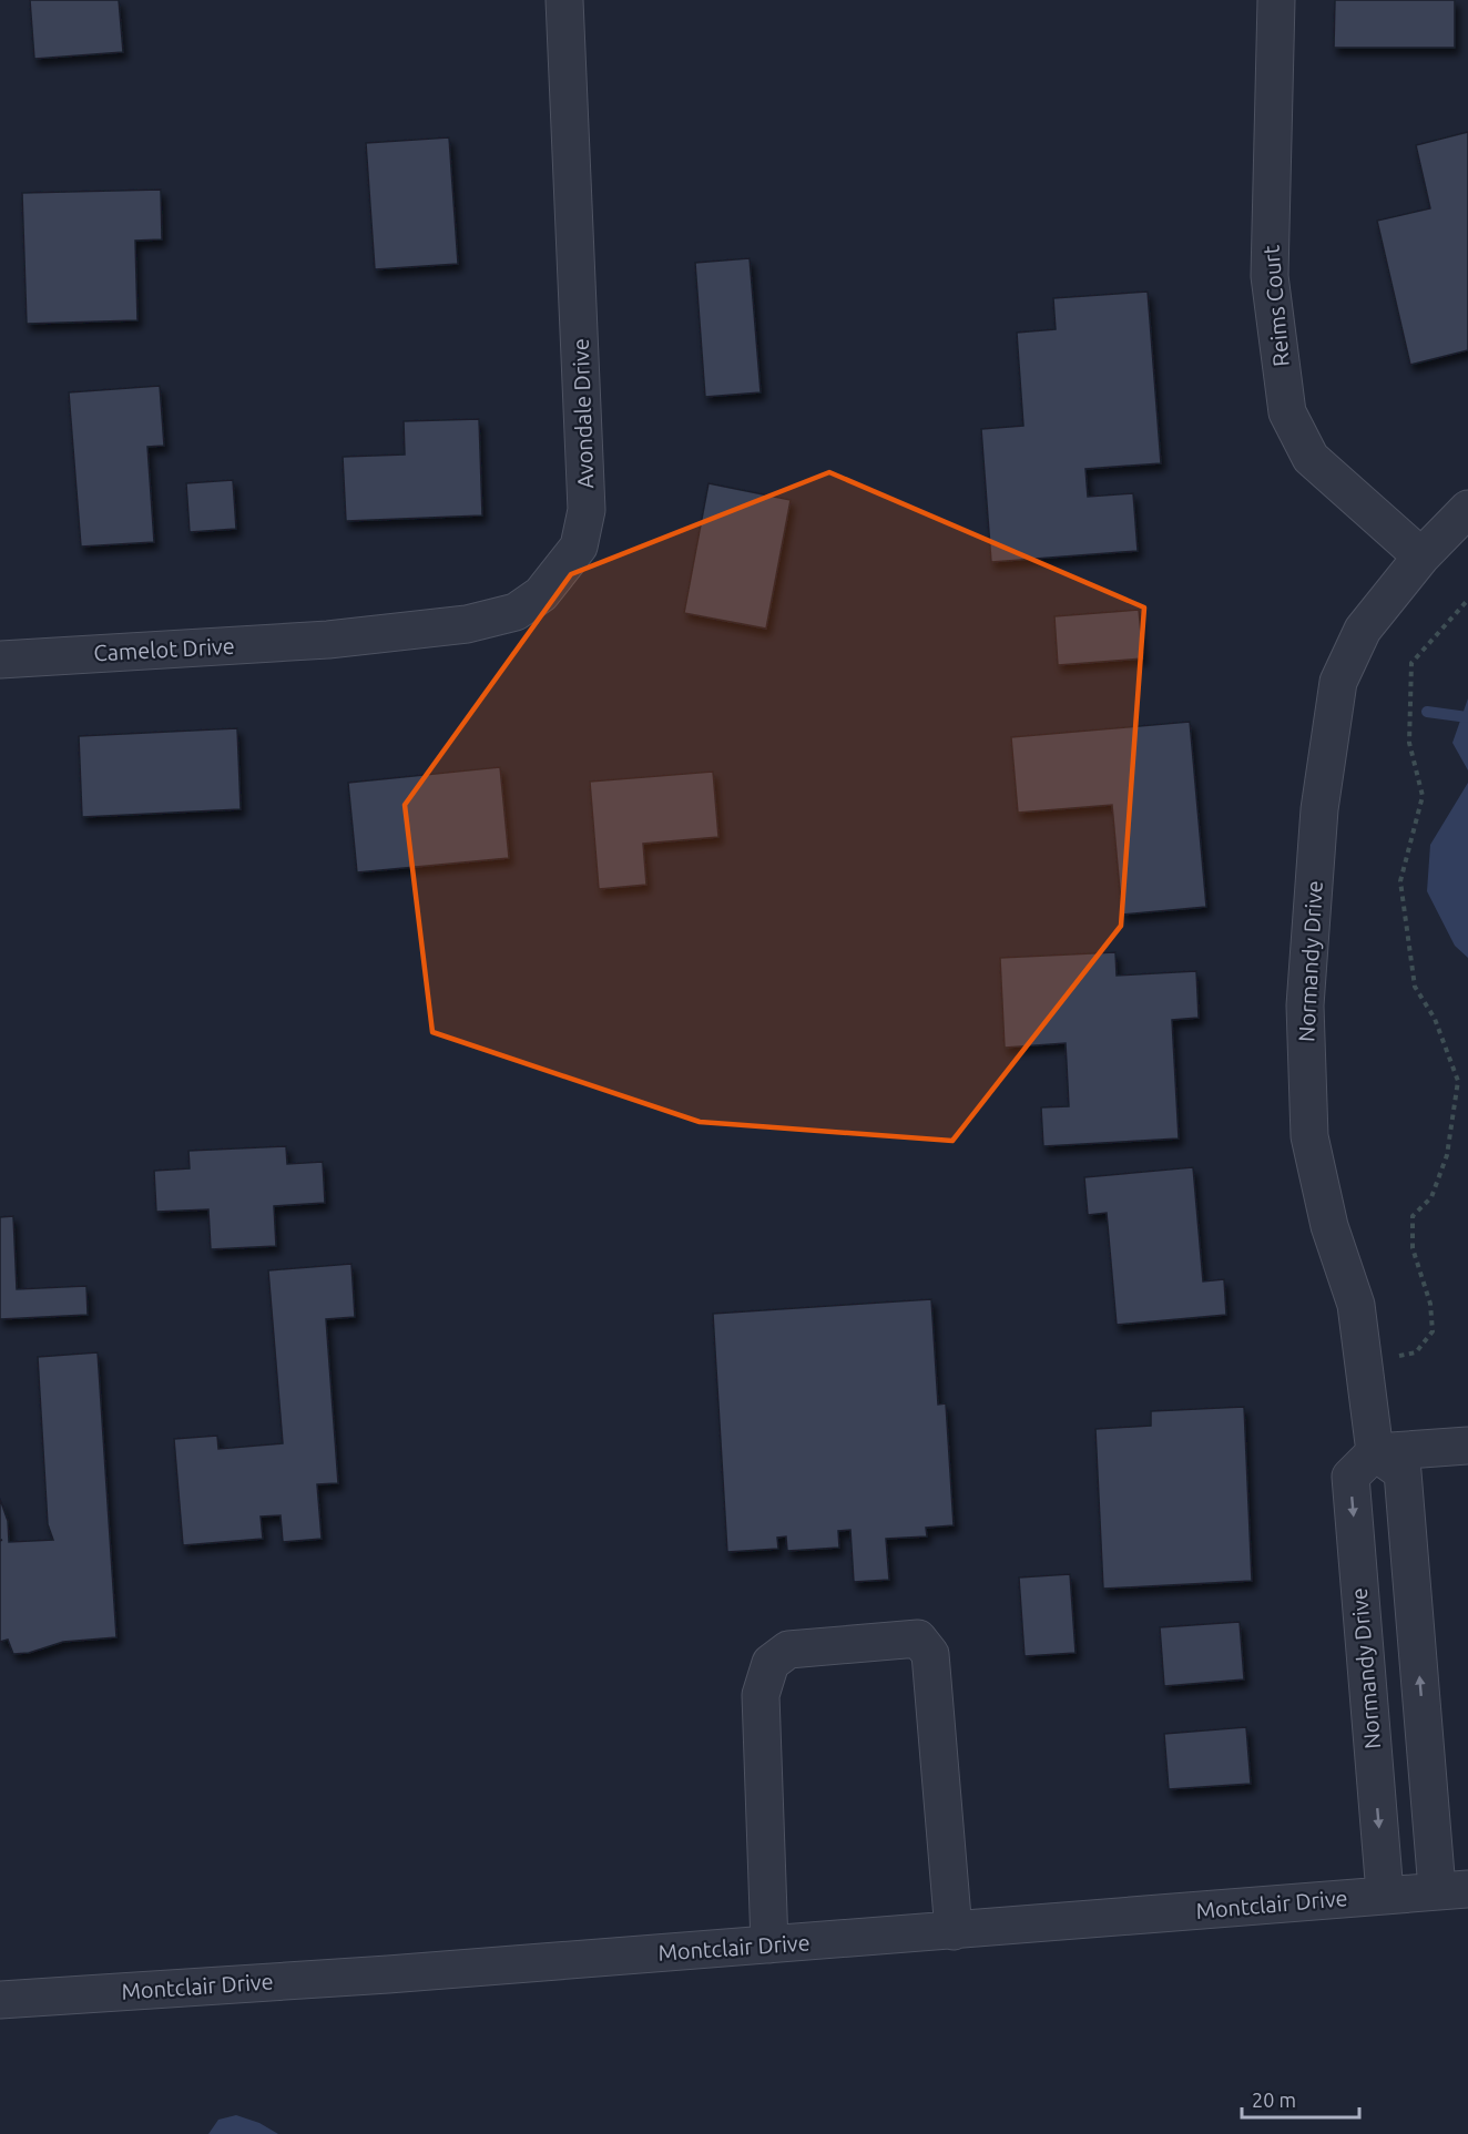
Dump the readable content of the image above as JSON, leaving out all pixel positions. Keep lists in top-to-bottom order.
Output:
{
  "streets": {
    "street": [
      "Reims Court",
      "Avondale Drive",
      "Camelot Drive",
      "Normandy Drive",
      "Montclair Drive"
    ]
  },
  "crossings": [
    ["Reims Court", "Normandy Drive"],
    ["Avondale Drive", "Camelot Drive"],
    ["Normandy Drive", "Montclair Drive"]
  ],
  "scale_bar": "20 m"
}
